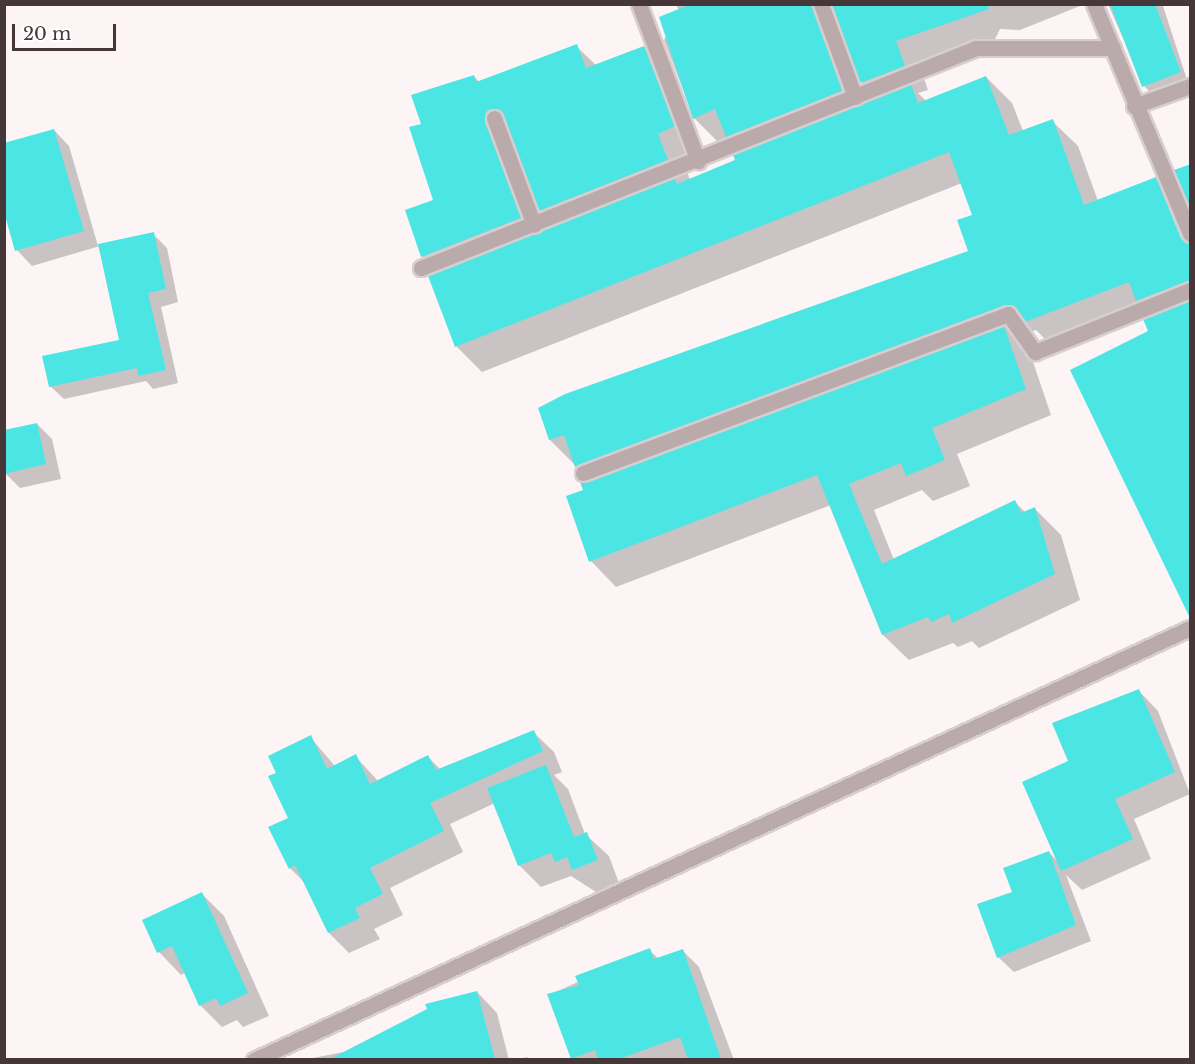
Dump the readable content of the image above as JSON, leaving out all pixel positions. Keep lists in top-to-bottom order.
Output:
{
  "scale_bar": "20 m"
}
